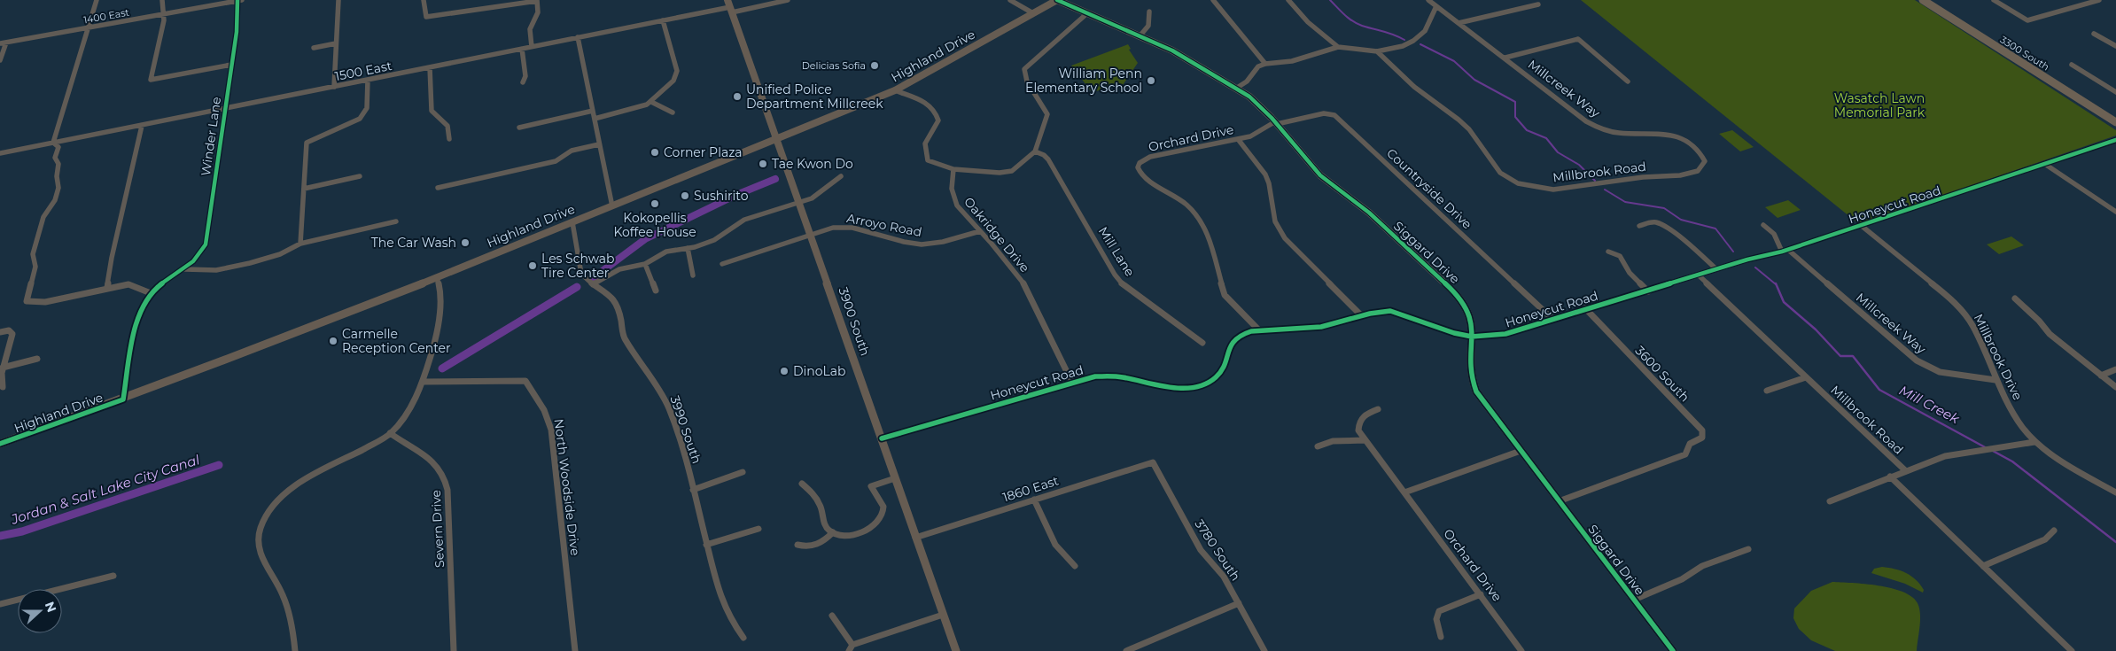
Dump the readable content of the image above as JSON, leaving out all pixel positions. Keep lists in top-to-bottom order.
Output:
{
  "streets": {
    "main road": ["3300 South", "Highland Drive", "3900 South"],
    "street": [
      "1400 East",
      "1500 East",
      "Millcreek Way",
      "Winder Lane",
      "Orchard Drive",
      "Millbrook Road",
      "Countryside Drive",
      "Honeycut Road",
      "Arroyo Road",
      "Oakridge Drive",
      "Mill Lane",
      "Siggard Drive",
      "Millbrook Drive",
      "3600 South",
      "3990 South",
      "North Woodside Drive",
      "1860 East",
      "Severn Drive",
      "3780 South"
    ]
  },
  "crossings": [
    ["1400 East", "Winder Lane"],
    ["Highland Drive", "Siggard Drive"],
    ["Highland Drive", "3900 South"],
    ["Highland Drive", "3990 South"],
    ["1500 East", "Winder Lane"],
    ["1500 East", "3900 South"],
    ["Millcreek Way", "Millbrook Road"],
    ["Millcreek Way", "Honeycut Road"],
    ["Millcreek Way", "Millbrook Drive"],
    ["Orchard Drive", "Countryside Drive"],
    ["Orchard Drive", "Honeycut Road"],
    ["Orchard Drive", "Siggard Drive"],
    ["Millbrook Road", "Honeycut Road"],
    ["Countryside Drive", "Honeycut Road"],
    ["Countryside Drive", "Siggard Drive"],
    ["Honeycut Road", "Oakridge Drive"],
    ["Honeycut Road", "Siggard Drive"],
    ["Honeycut Road", "3900 South"],
    ["Honeycut Road", "Millbrook Drive"],
    ["Honeycut Road", "3600 South"],
    ["Arroyo Road", "Oakridge Drive"],
    ["Arroyo Road", "3900 South"],
    ["Siggard Drive", "3600 South"],
    ["3900 South", "1860 East"],
    ["1860 East", "3780 South"]
  ],
  "water": ["Mill Creek", "Jordan & Salt Lake City Canal"],
  "parks": ["Wasatch Lawn Memorial Park"],
  "places": [
    "Delicias Sofia",
    "William Penn Elementary School",
    "Unified Police Department Millcreek",
    "Corner Plaza",
    "Tae Kwon Do",
    "Sushirito",
    "Kokopellis Koffee House",
    "The Car Wash",
    "Les Schwab Tire Center",
    "Carmelle Reception Center",
    "DinoLab"
  ],
  "north": "right"
}
